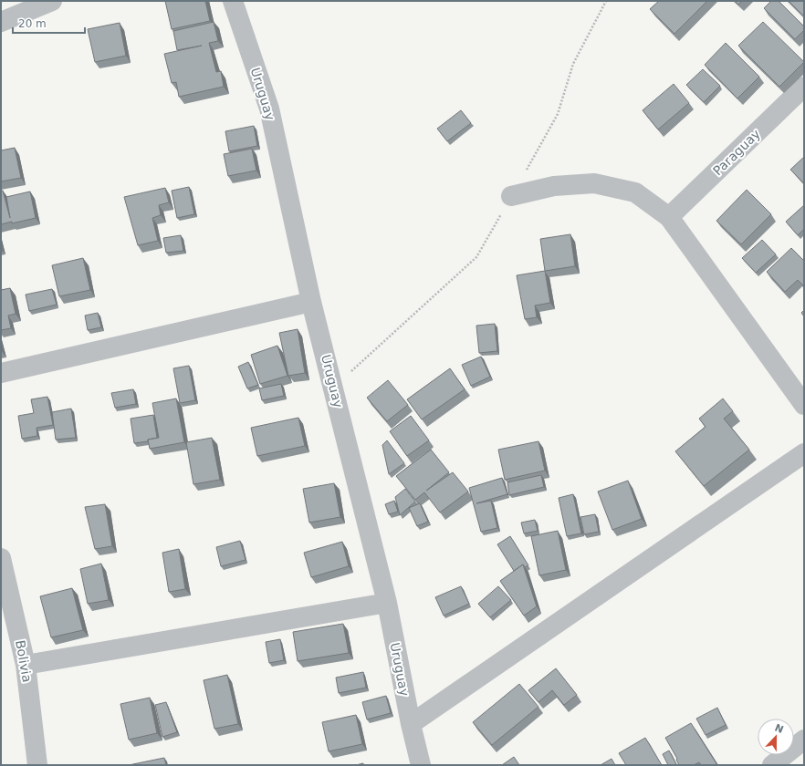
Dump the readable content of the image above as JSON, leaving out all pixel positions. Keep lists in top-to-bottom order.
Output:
{
  "streets": {
    "street": ["Uruguay", "Paraguay", "Bolivia"]
  },
  "scale_bar": "20 m",
  "north": "top"
}
